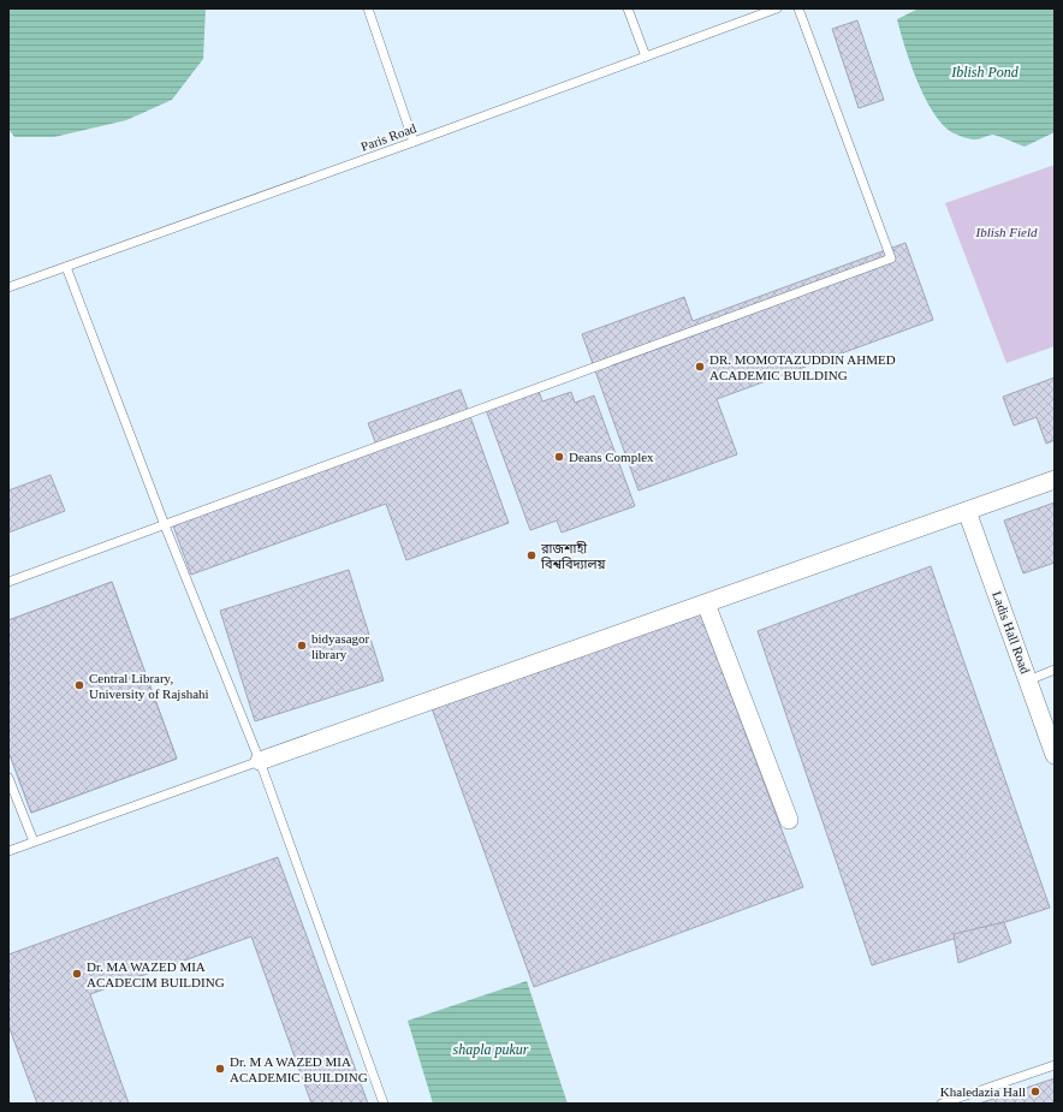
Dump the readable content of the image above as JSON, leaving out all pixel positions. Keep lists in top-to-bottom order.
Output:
{
  "streets": {
    "street": ["Ladis Hall Road"],
    "lane": ["Paris Road"]
  },
  "water": ["Iblish Pond", "shapla pukur"],
  "parks": ["Iblish Field"],
  "places": [
    "DR. MOMOTAZUDDIN AHMED ACADEMIC BUILDING",
    "Deans Complex",
    "রাজশাহী বিশ্ববিদ্যালয়",
    "bidyasagor library",
    "Central Library, University of Rajshahi",
    "Dr. MA WAZED MIA ACADECIM BUILDING",
    "Dr. M A WAZED MIA ACADEMIC BUILDING",
    "Khaledazia Hall"
  ]
}
